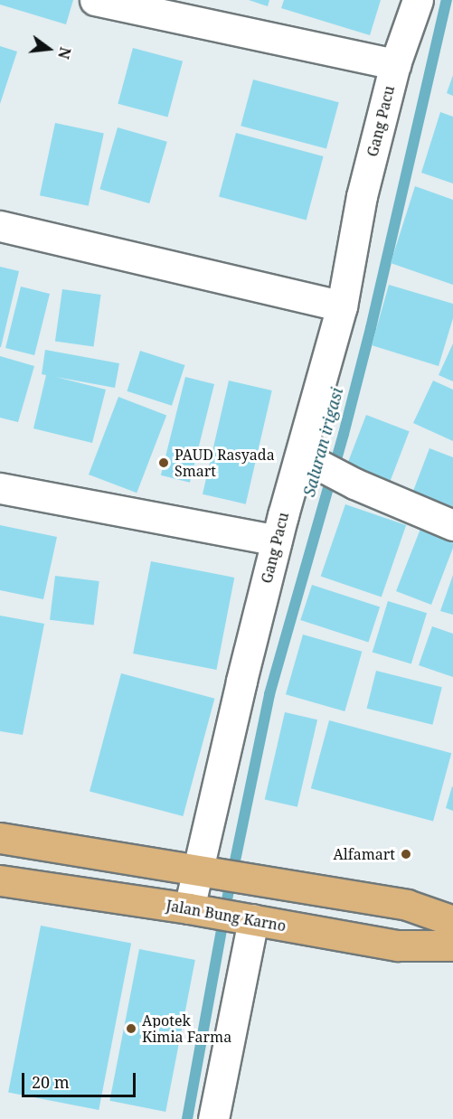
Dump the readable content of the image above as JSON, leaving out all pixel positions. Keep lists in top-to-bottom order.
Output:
{
  "streets": {
    "main road": ["Jalan Bung Karno"],
    "street": ["Gang Pacu"]
  },
  "crossings": [
    ["Gang Pacu", "Jalan Bung Karno"]
  ],
  "water": ["Saluran irigasi"],
  "places": ["PAUD Rasyada Smart", "Alfamart", "Apotek Kimia Farma"],
  "scale_bar": "20 m",
  "north": "right"
}
